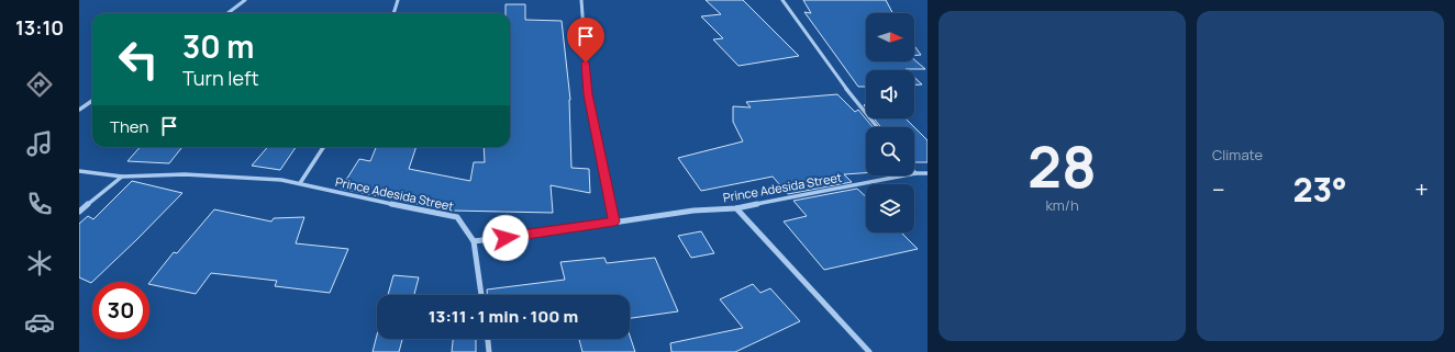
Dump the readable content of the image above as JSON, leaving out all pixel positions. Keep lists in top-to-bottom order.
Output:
{
  "streets": {
    "street": ["Prince Adesida Street"]
  },
  "north": "right",
  "page": {
    "tabs": "13:10",
    "tile": [
      ["28", "km/h"],
      "Climate"
    ],
    "turn": ["30 m", "Turn left"],
    "then": "Then",
    "heat": ["−", "23°", "+"],
    "limit": "30",
    "trip": "13:11 · 1 min · 100 m"
  }
}
